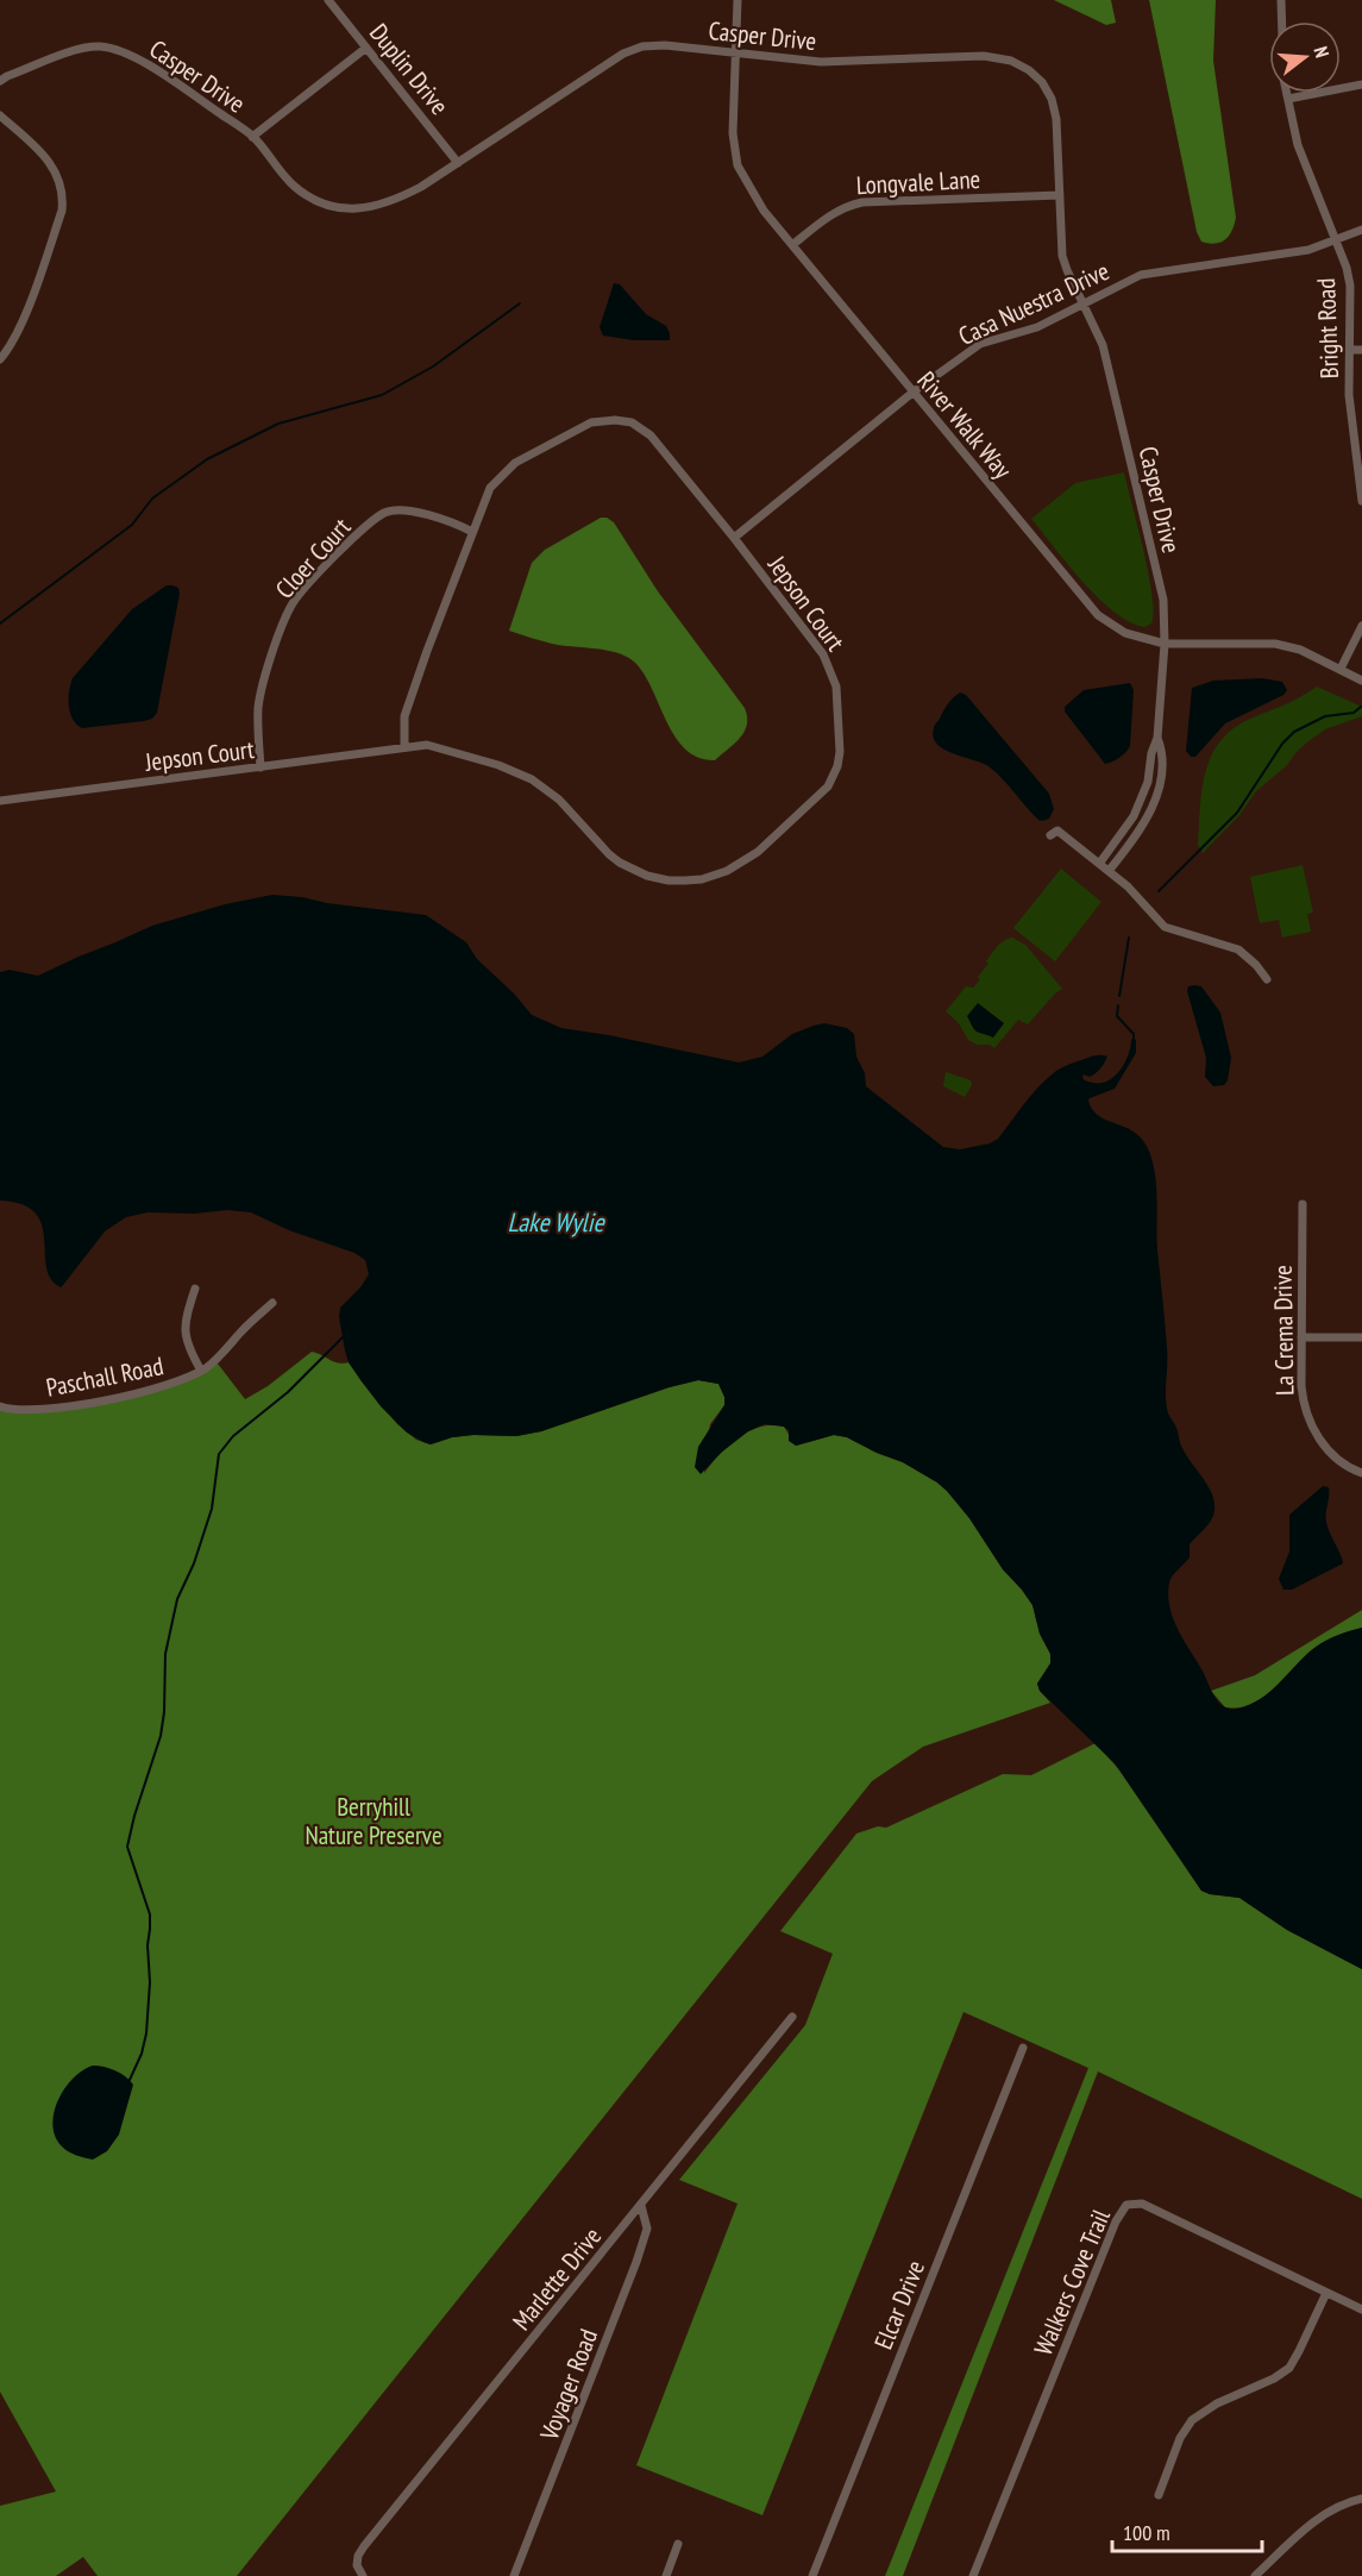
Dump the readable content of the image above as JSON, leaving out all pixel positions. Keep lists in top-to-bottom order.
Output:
{
  "streets": {
    "street": [
      "Casper Drive",
      "Duplin Drive",
      "Longvale Lane",
      "Casa Nuestra Drive",
      "Bright Road",
      "River Walk Way",
      "Cloer Court",
      "Jepson Court",
      "La Crema Drive",
      "Paschall Road",
      "Marlette Drive",
      "Walkers Cove Trail",
      "Elcar Drive",
      "Voyager Road"
    ]
  },
  "crossings": [
    ["Casper Drive", "Duplin Drive"],
    ["Casper Drive", "Longvale Lane"],
    ["Casper Drive", "Casa Nuestra Drive"],
    ["Casper Drive", "River Walk Way"],
    ["Longvale Lane", "River Walk Way"],
    ["Casa Nuestra Drive", "Bright Road"],
    ["Casa Nuestra Drive", "River Walk Way"],
    ["Casa Nuestra Drive", "Jepson Court"],
    ["Cloer Court", "Jepson Court"],
    ["Marlette Drive", "Voyager Road"]
  ],
  "water": ["Lake Wylie"],
  "parks": ["Berryhill Nature Preserve"],
  "scale_bar": "100 m",
  "north": "right"
}
